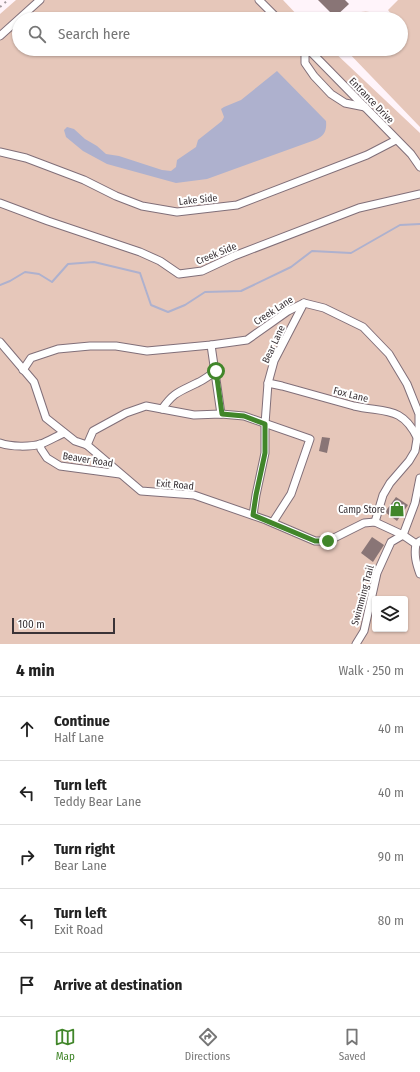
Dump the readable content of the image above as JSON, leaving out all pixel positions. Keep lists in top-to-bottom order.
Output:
{
  "streets": {
    "lane": [
      "Entrance Drive",
      "Lake Side",
      "Creek Side",
      "Creek Lane",
      "Bear Lane",
      "Fox Lane",
      "Beaver Road",
      "Exit Road",
      "Swimming Trail"
    ]
  },
  "crossings": [
    ["Entrance Drive", "Lake Side"],
    ["Creek Lane", "Bear Lane"],
    ["Creek Lane", "Fox Lane"],
    ["Creek Lane", "Exit Road"],
    ["Bear Lane", "Fox Lane"],
    ["Bear Lane", "Exit Road"],
    ["Beaver Road", "Exit Road"]
  ],
  "places": {
    "shop": ["Camp Store"]
  },
  "scale_bar": "100 m",
  "page": {
    "search": "Search here",
    "scale": "100 m",
    "heading": ["4 min", "Walk · 250 m"],
    "list": [
      ["Continue", "Half Lane", "40 m"],
      ["Turn left", "Teddy Bear Lane", "40 m"],
      ["Turn right", "Bear Lane", "90 m"],
      ["Turn left", "Exit Road", "80 m"],
      "Arrive at destination"
    ],
    "nav": ["Map", "Directions", "Saved"]
  }
}
